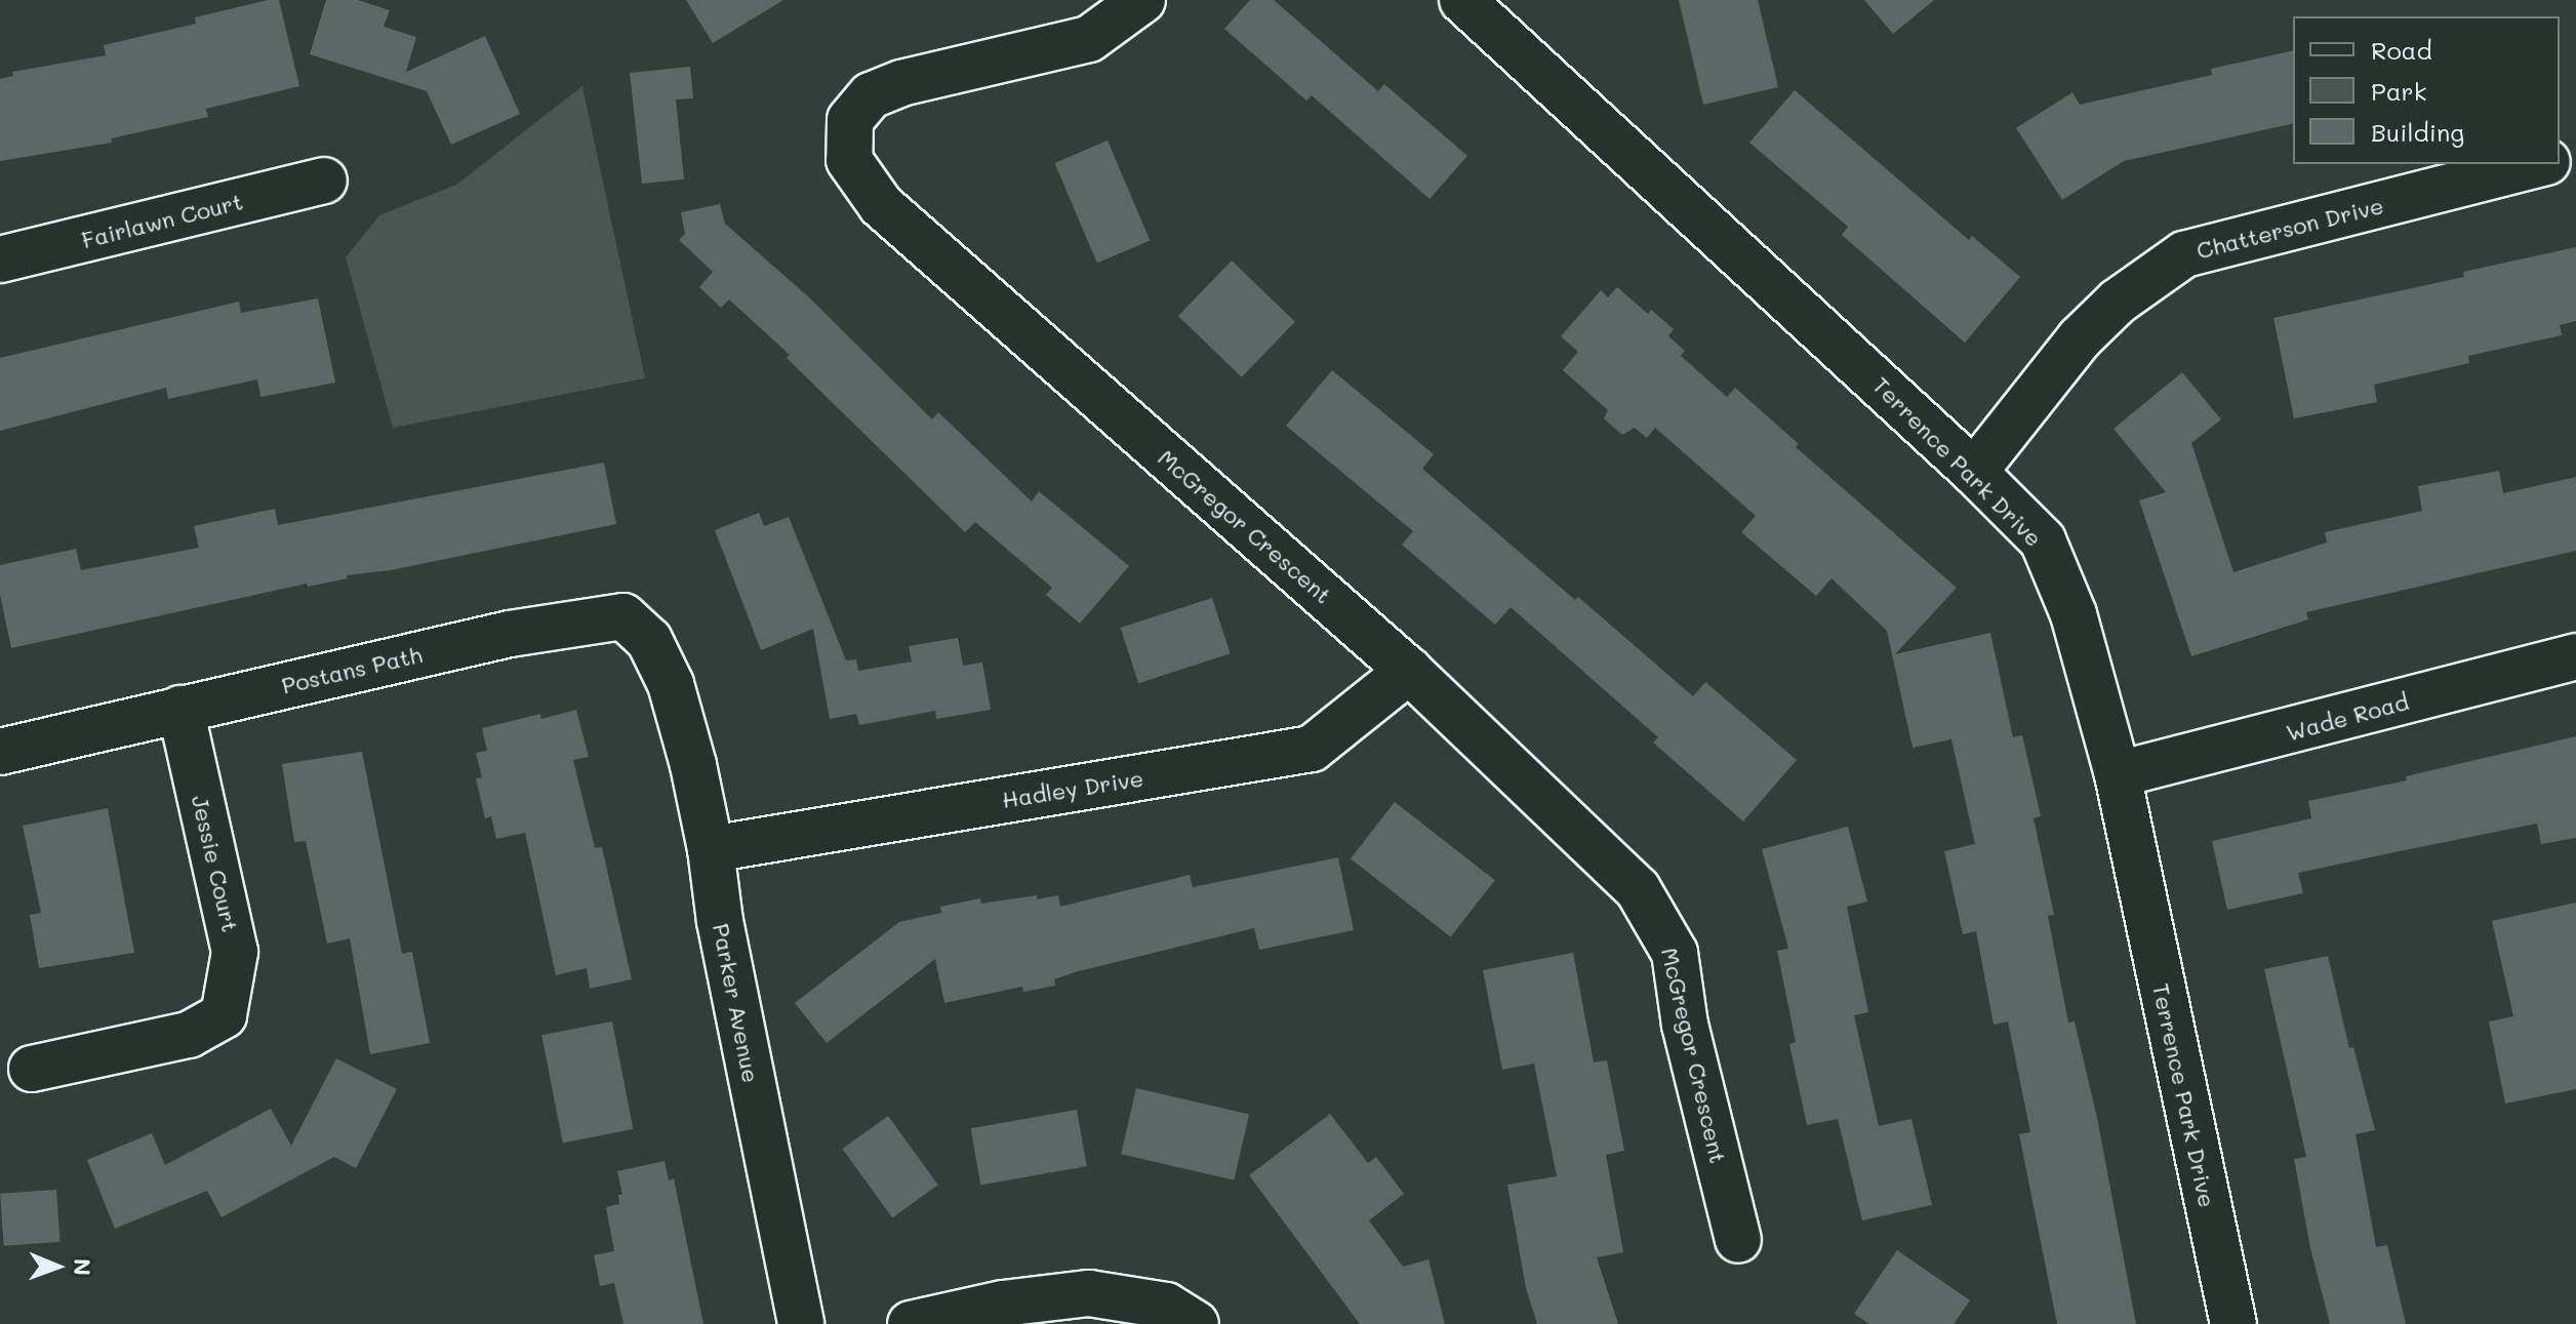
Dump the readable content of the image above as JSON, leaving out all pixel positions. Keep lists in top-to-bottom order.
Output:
{
  "streets": {
    "street": [
      "Fairlawn Court",
      "Chatterson Drive",
      "Terrence Park Drive",
      "McGregor Crescent",
      "Postans Path",
      "Wade Road",
      "Hadley Drive",
      "Jessie Court",
      "Parker Avenue"
    ]
  },
  "crossings": [
    ["Chatterson Drive", "Terrence Park Drive"],
    ["Terrence Park Drive", "Wade Road"],
    ["McGregor Crescent", "Hadley Drive"],
    ["Postans Path", "Jessie Court"],
    ["Postans Path", "Parker Avenue"],
    ["Hadley Drive", "Parker Avenue"]
  ],
  "legend": ["Road", "Park", "Building"],
  "north": "right"
}
